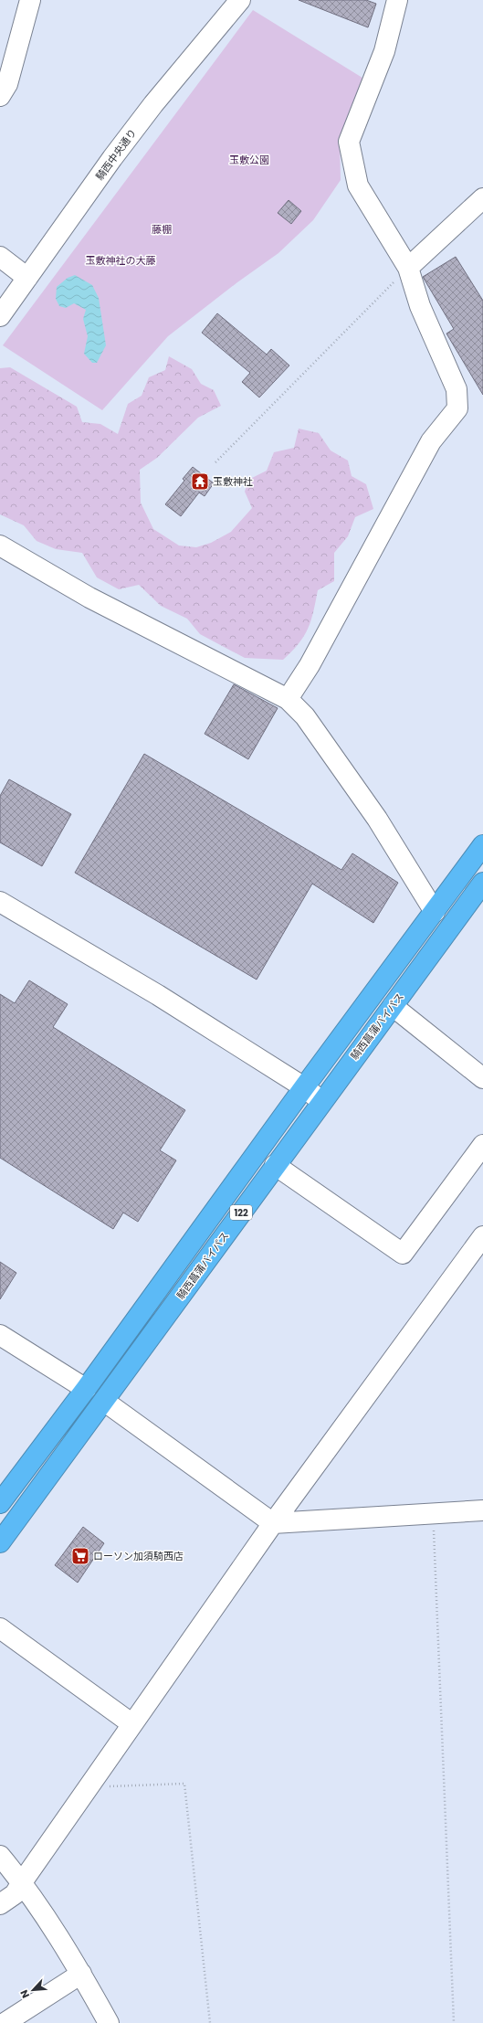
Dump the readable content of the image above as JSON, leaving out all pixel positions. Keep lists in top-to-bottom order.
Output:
{
  "streets": {
    "highway": ["騎西菖蒲バイパス", "122"],
    "street": ["騎西中央通り"]
  },
  "parks": ["玉敷公園", "藤棚", "玉敷神社の大藤"],
  "places": {
    "temple": ["玉敷神社"],
    "supermarket": ["ローソン加須騎西店"]
  },
  "north": "bottom left"
}
